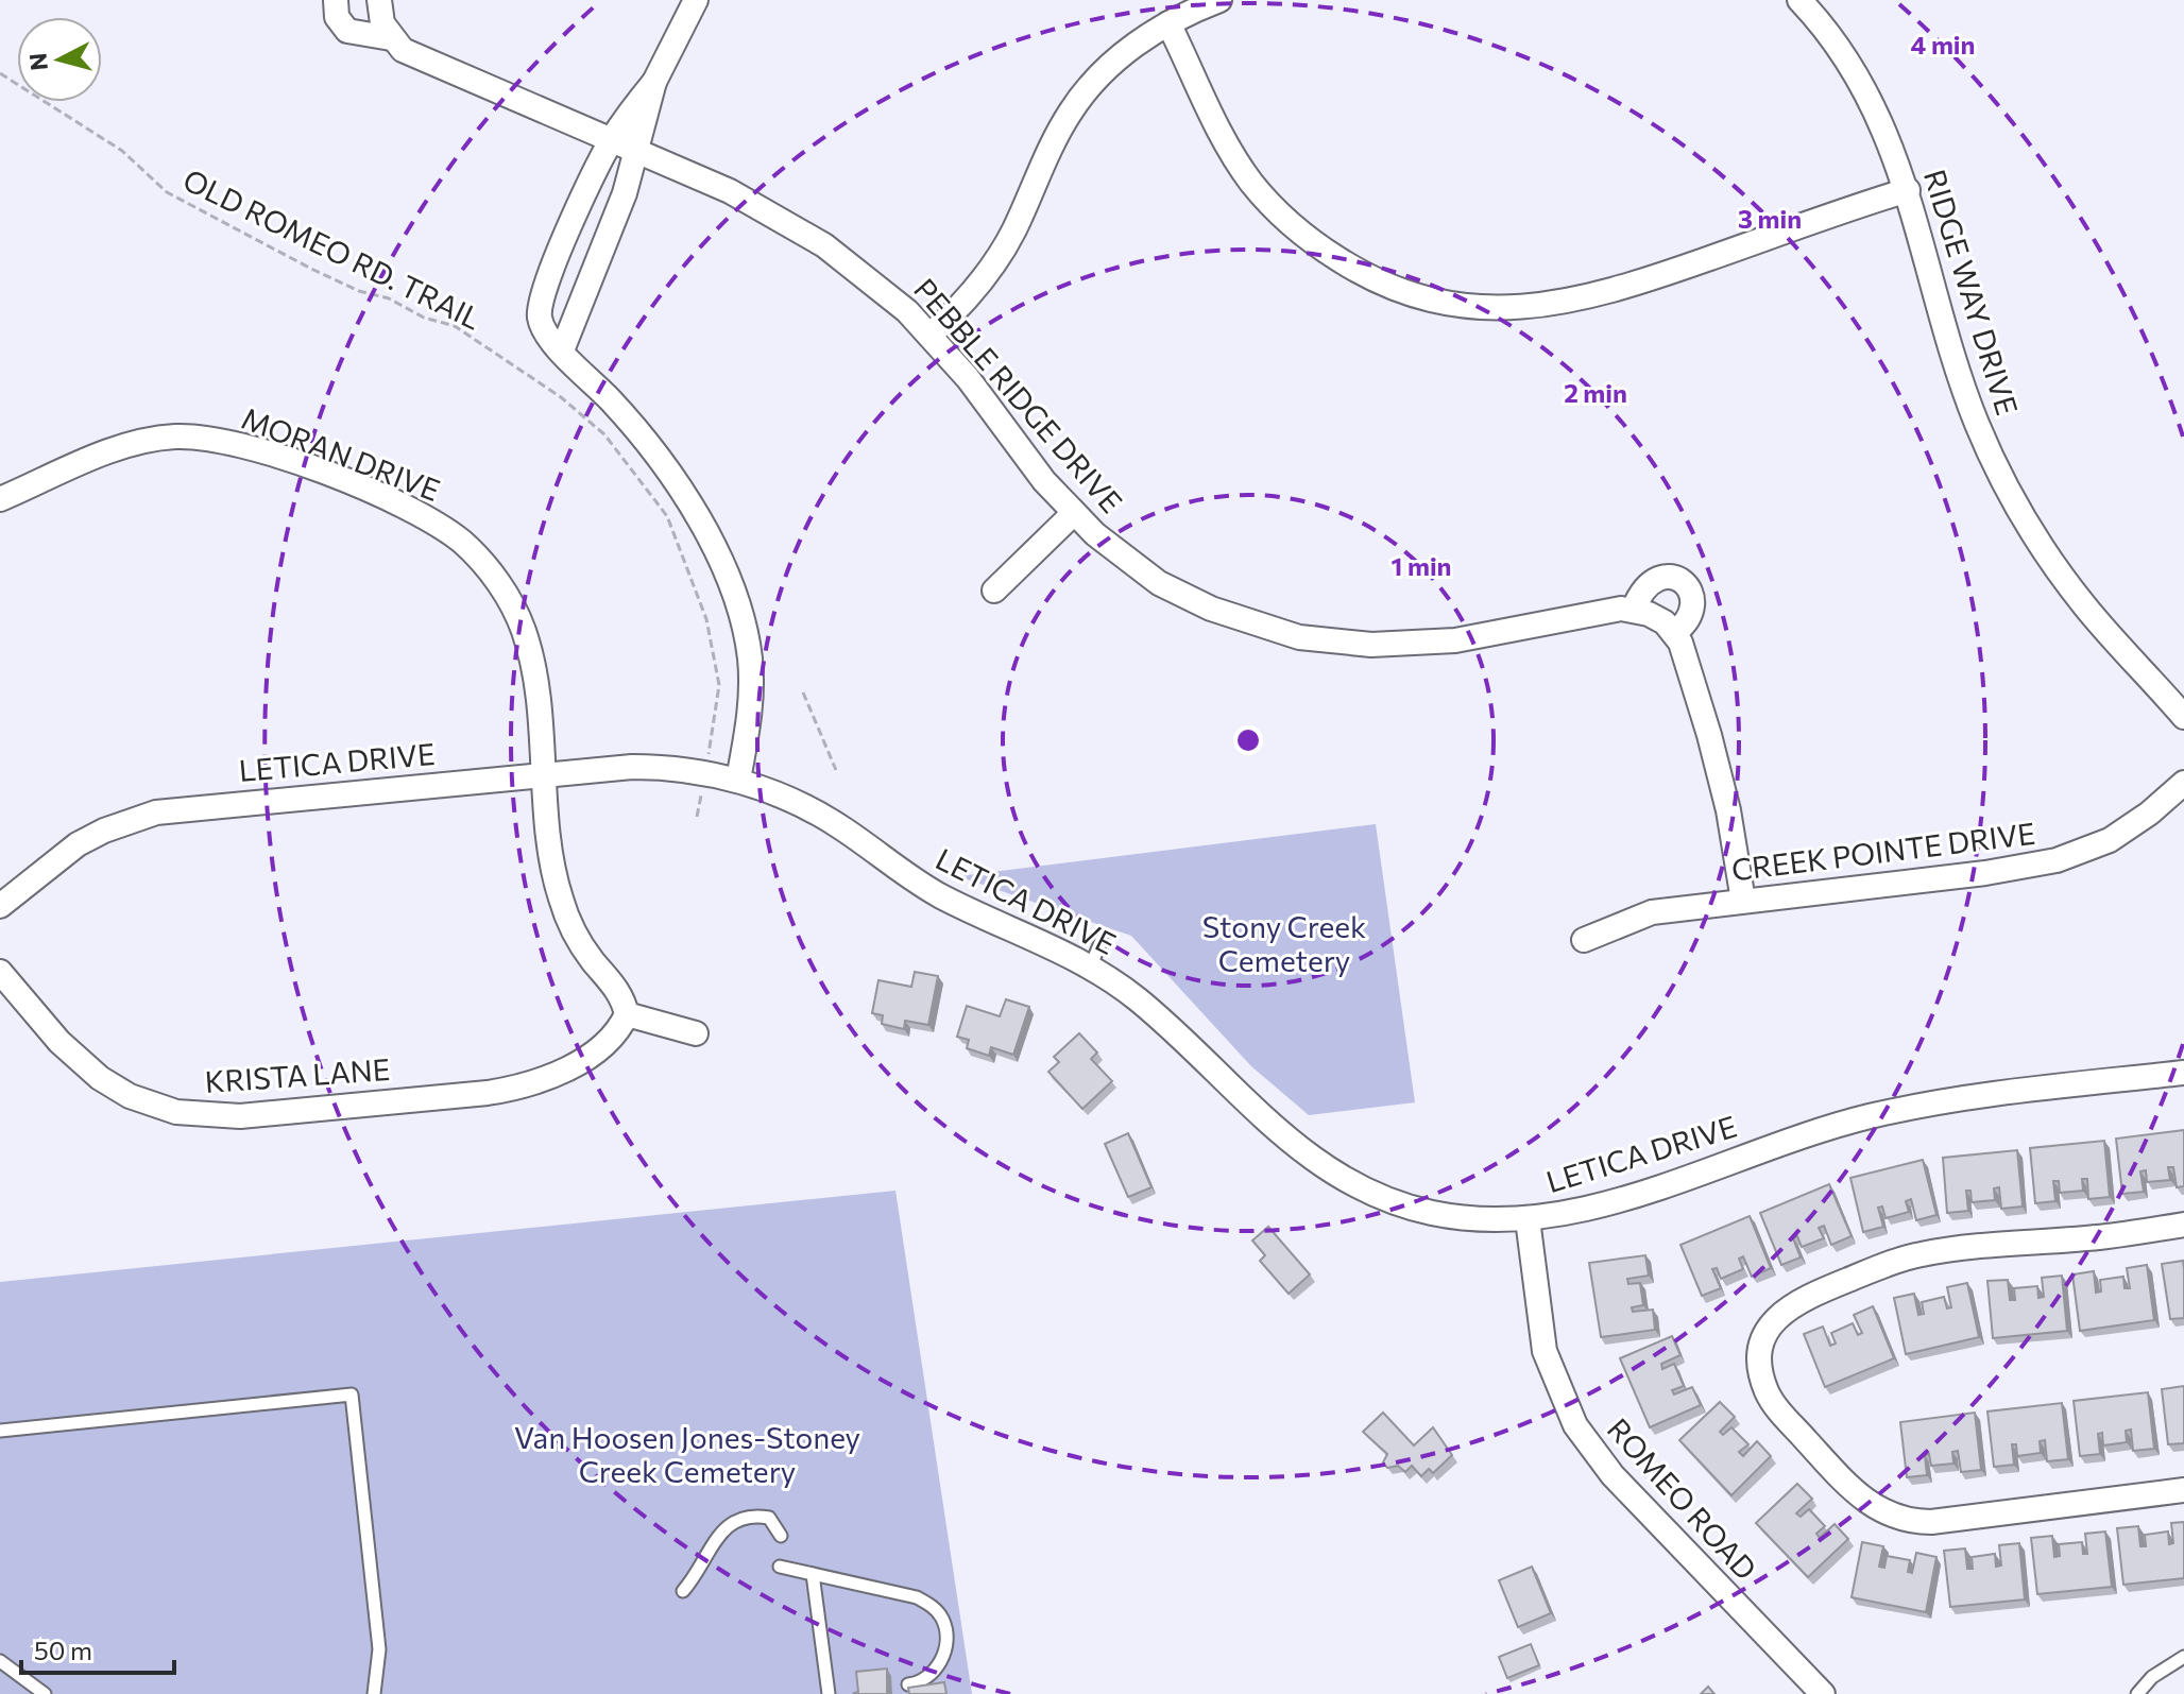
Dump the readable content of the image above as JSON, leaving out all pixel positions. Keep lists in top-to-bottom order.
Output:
{
  "streets": {
    "street": [
      "RIDGE WAY DRIVE",
      "PEBBLE RIDGE DRIVE",
      "MORAN DRIVE",
      "LETICA DRIVE",
      "CREEK POINTE DRIVE",
      "KRISTA LANE",
      "ROMEO ROAD"
    ],
    "path": ["OLD ROMEO RD. TRAIL"]
  },
  "crossings": [
    ["MORAN DRIVE", "LETICA DRIVE"],
    ["MORAN DRIVE", "KRISTA LANE"],
    ["LETICA DRIVE", "ROMEO ROAD"]
  ],
  "parks": ["Stony Creek Cemetery", "Van Hoosen Jones-Stoney Creek Cemetery"],
  "scale_bar": "50 m",
  "north": "left",
  "rings": [
    "4 min",
    "3 min",
    "2 min",
    "1 min"
  ]
}
